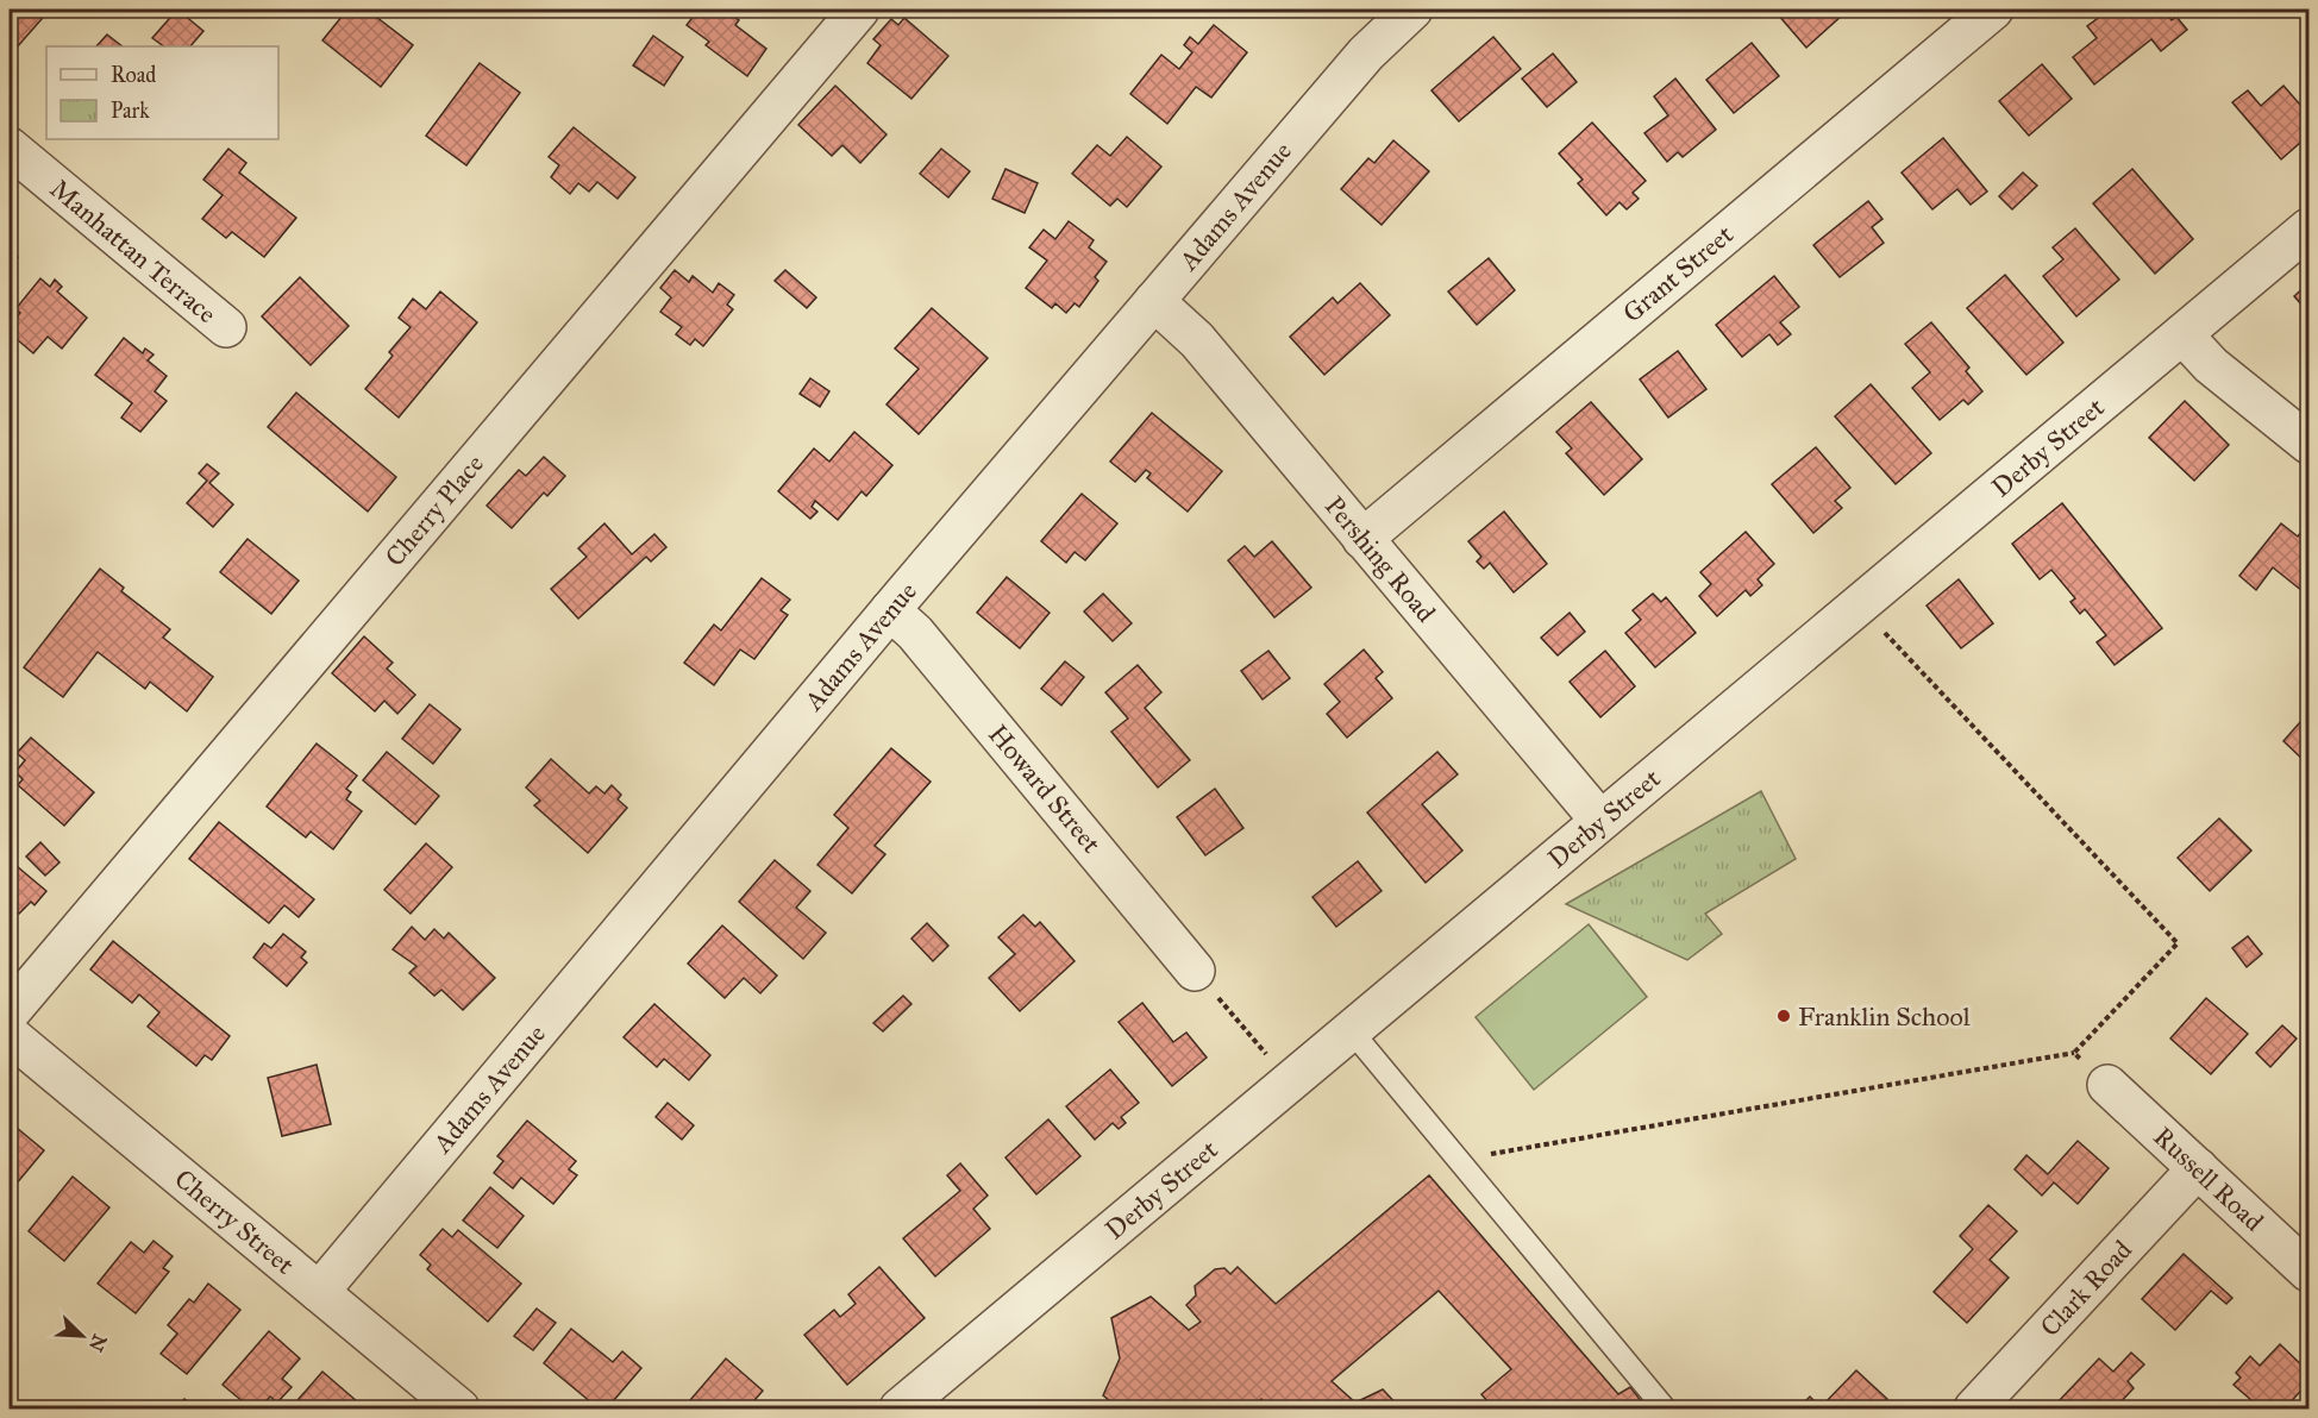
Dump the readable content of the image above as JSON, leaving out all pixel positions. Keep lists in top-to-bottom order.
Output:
{
  "streets": {
    "street": [
      "Adams Avenue",
      "Manhattan Terrace",
      "Grant Street",
      "Derby Street",
      "Cherry Place",
      "Pershing Road",
      "Howard Street",
      "Russell Road",
      "Cherry Street",
      "Clark Road"
    ]
  },
  "crossings": [
    ["Adams Avenue", "Pershing Road"],
    ["Adams Avenue", "Howard Street"],
    ["Adams Avenue", "Cherry Street"],
    ["Grant Street", "Pershing Road"],
    ["Derby Street", "Pershing Road"],
    ["Russell Road", "Clark Road"]
  ],
  "places": ["Franklin School"],
  "legend": ["Road", "Park"],
  "north": "bottom right"
}
